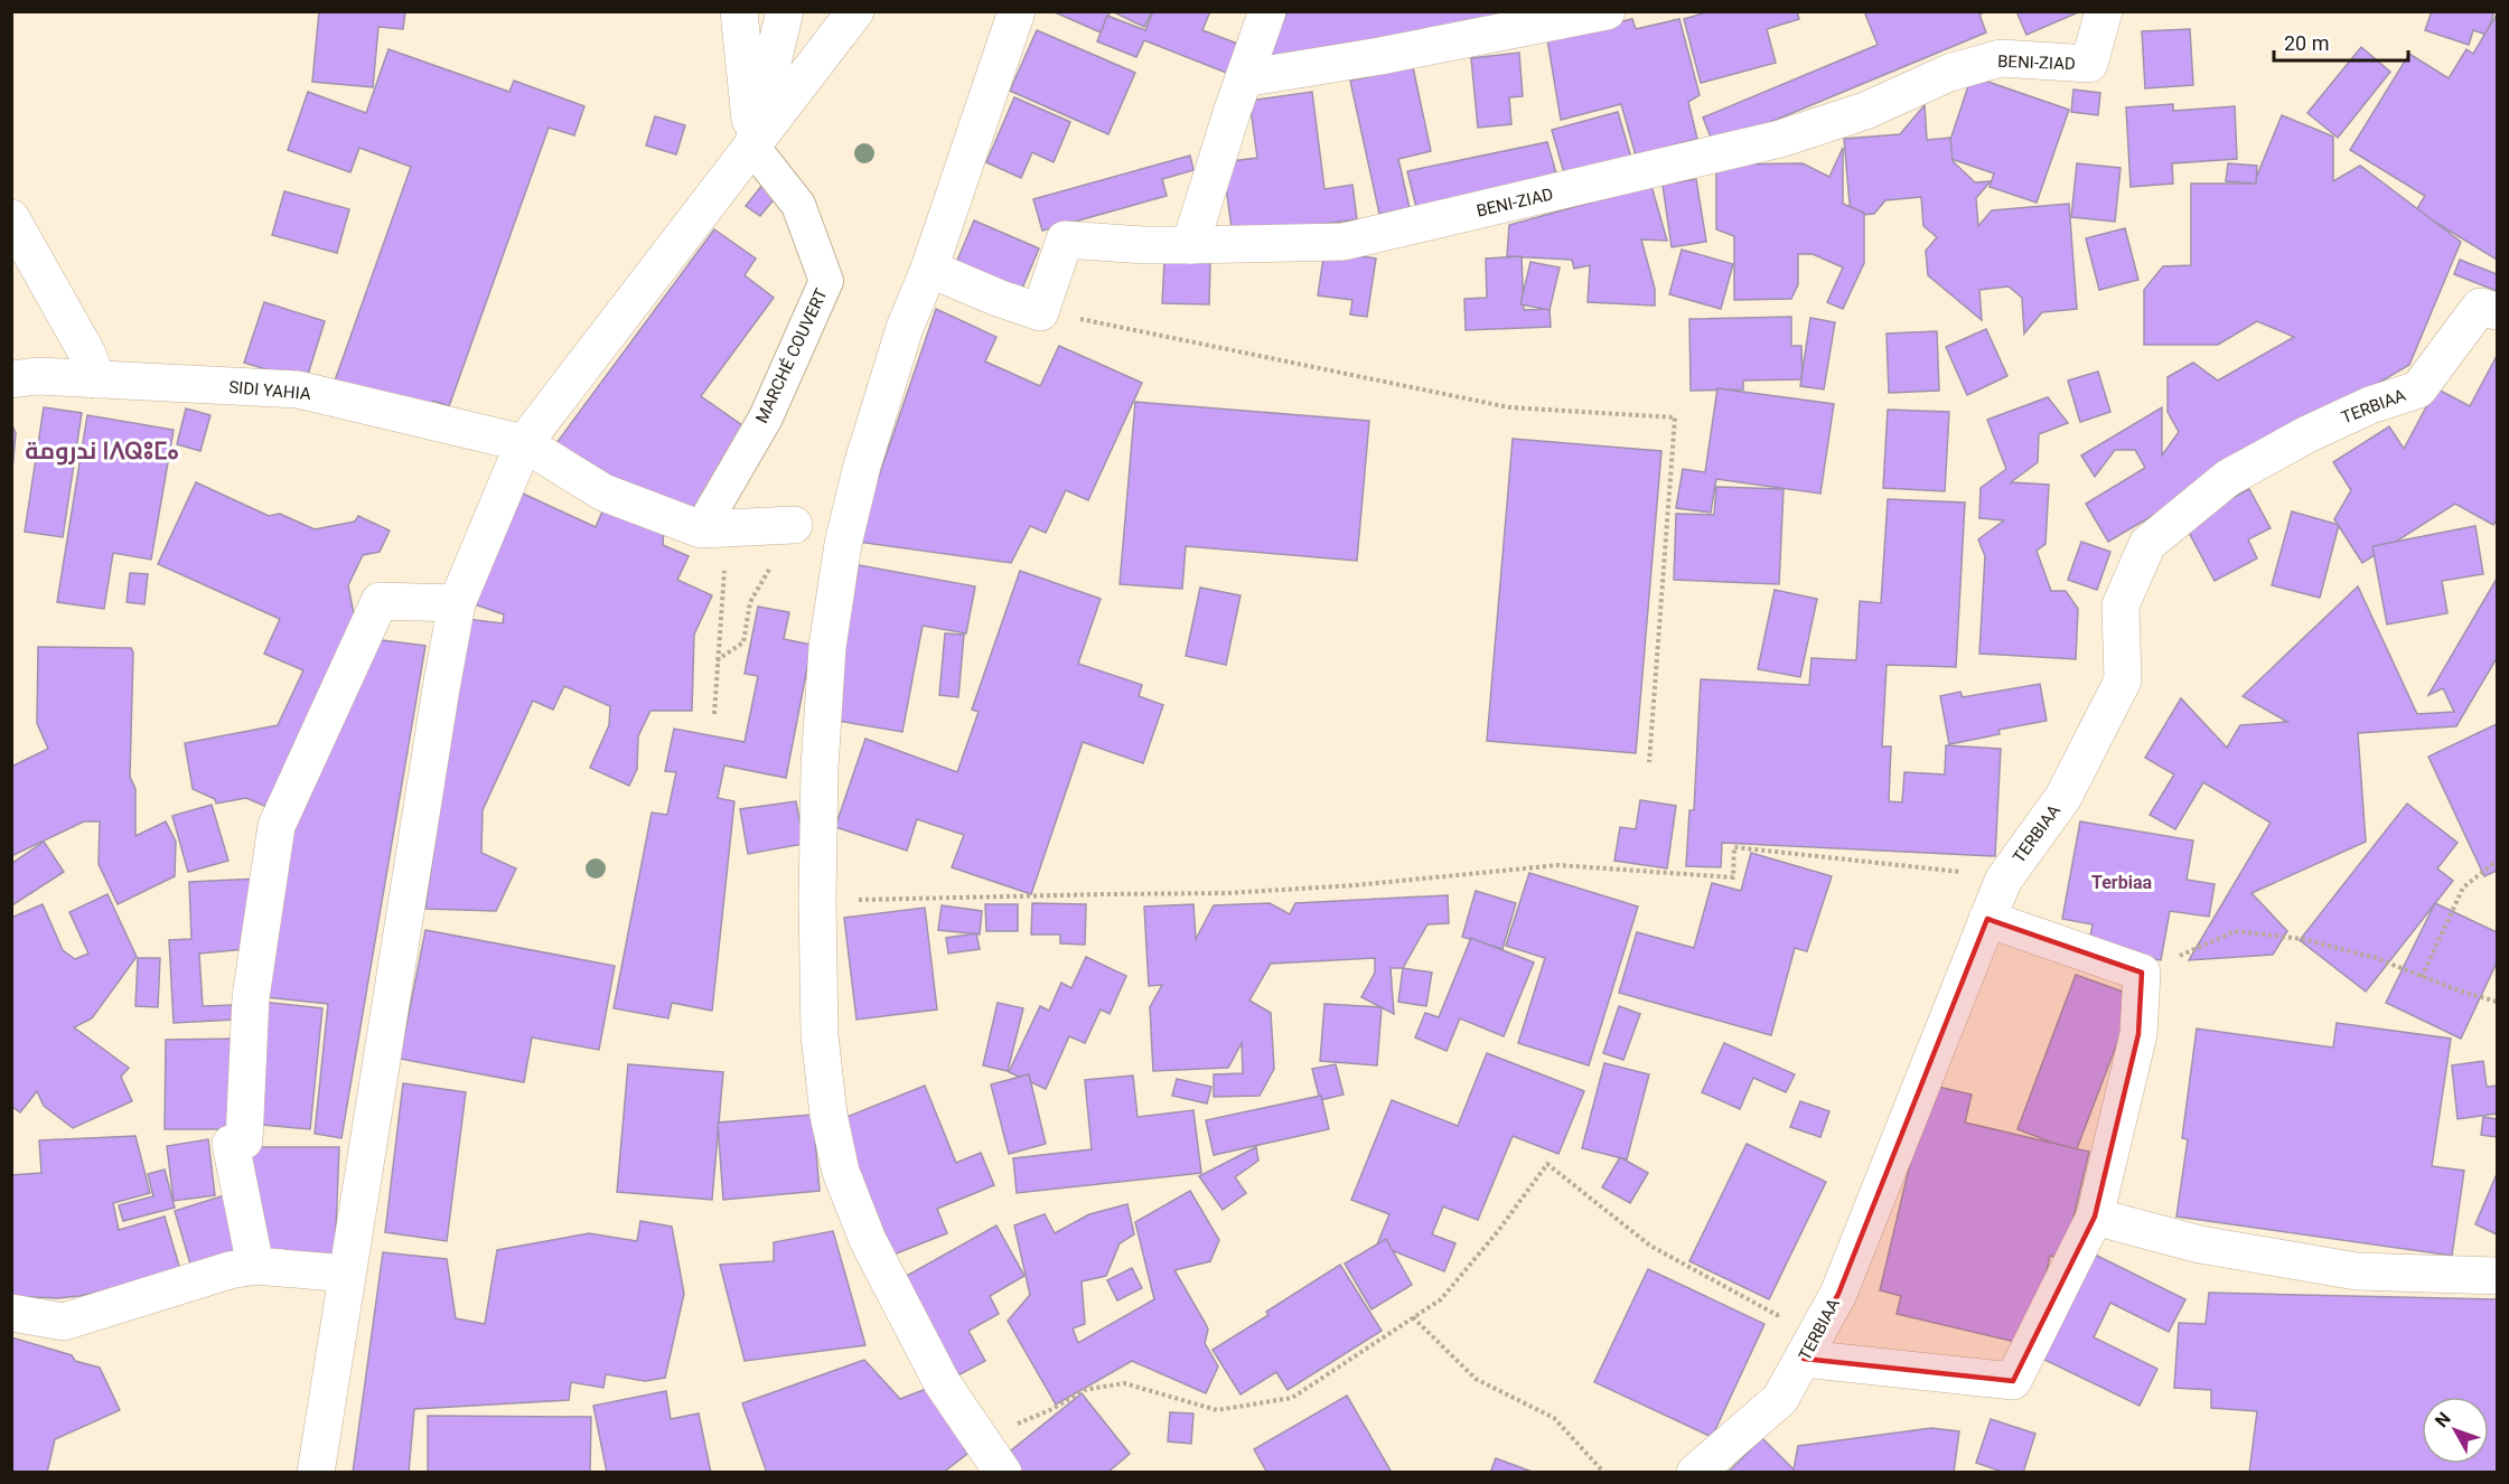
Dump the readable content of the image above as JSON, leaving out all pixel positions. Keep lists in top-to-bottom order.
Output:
{
  "streets": {
    "street": [
      "BENI-ZIAD",
      "MARCHÉ COUVERT",
      "SIDI YAHIA",
      "TERBIAA"
    ]
  },
  "crossings": [
    ["MARCHÉ COUVERT", "SIDI YAHIA"]
  ],
  "districts": ["ندرومة ⵏⴷⵕⵓⵎⴰ", "Terbiaa"],
  "scale_bar": "20 m",
  "north": "top left"
}
